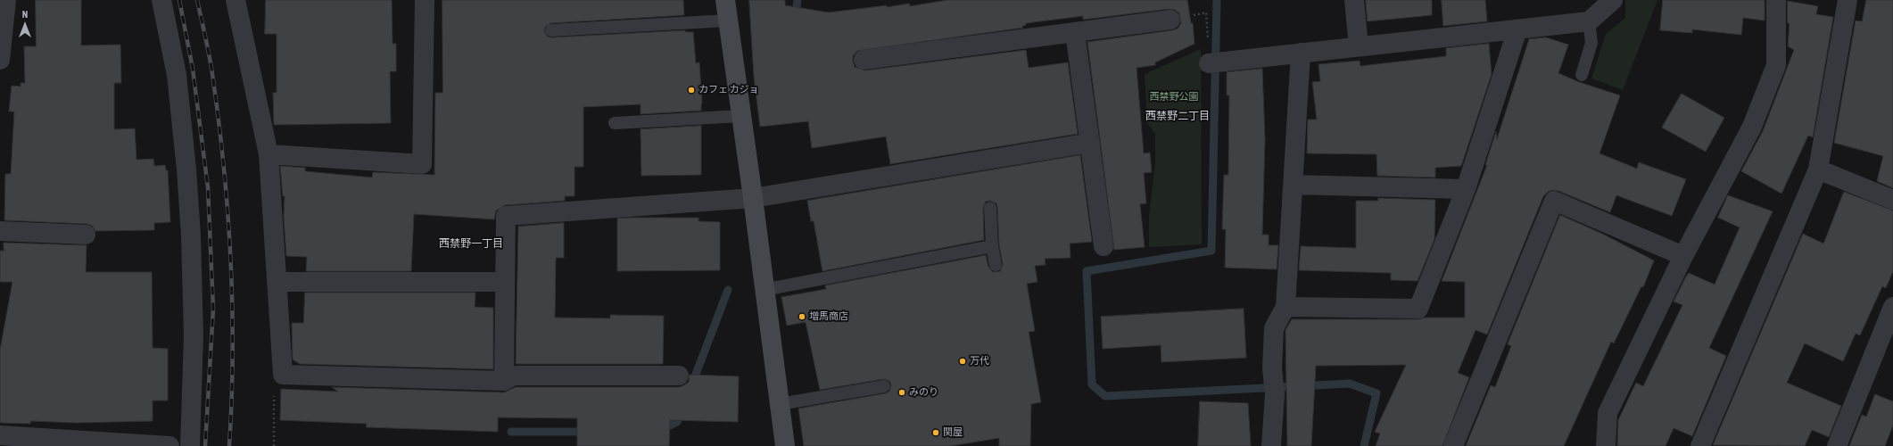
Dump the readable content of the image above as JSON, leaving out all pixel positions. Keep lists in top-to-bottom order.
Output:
{
  "districts": ["西禁野二丁目", "西禁野一丁目"],
  "parks": ["西禁野公園"],
  "places": [
    "カフェ カジョ",
    "増馬商店",
    "万代",
    "みのり",
    "関屋"
  ],
  "north": "top"
}
